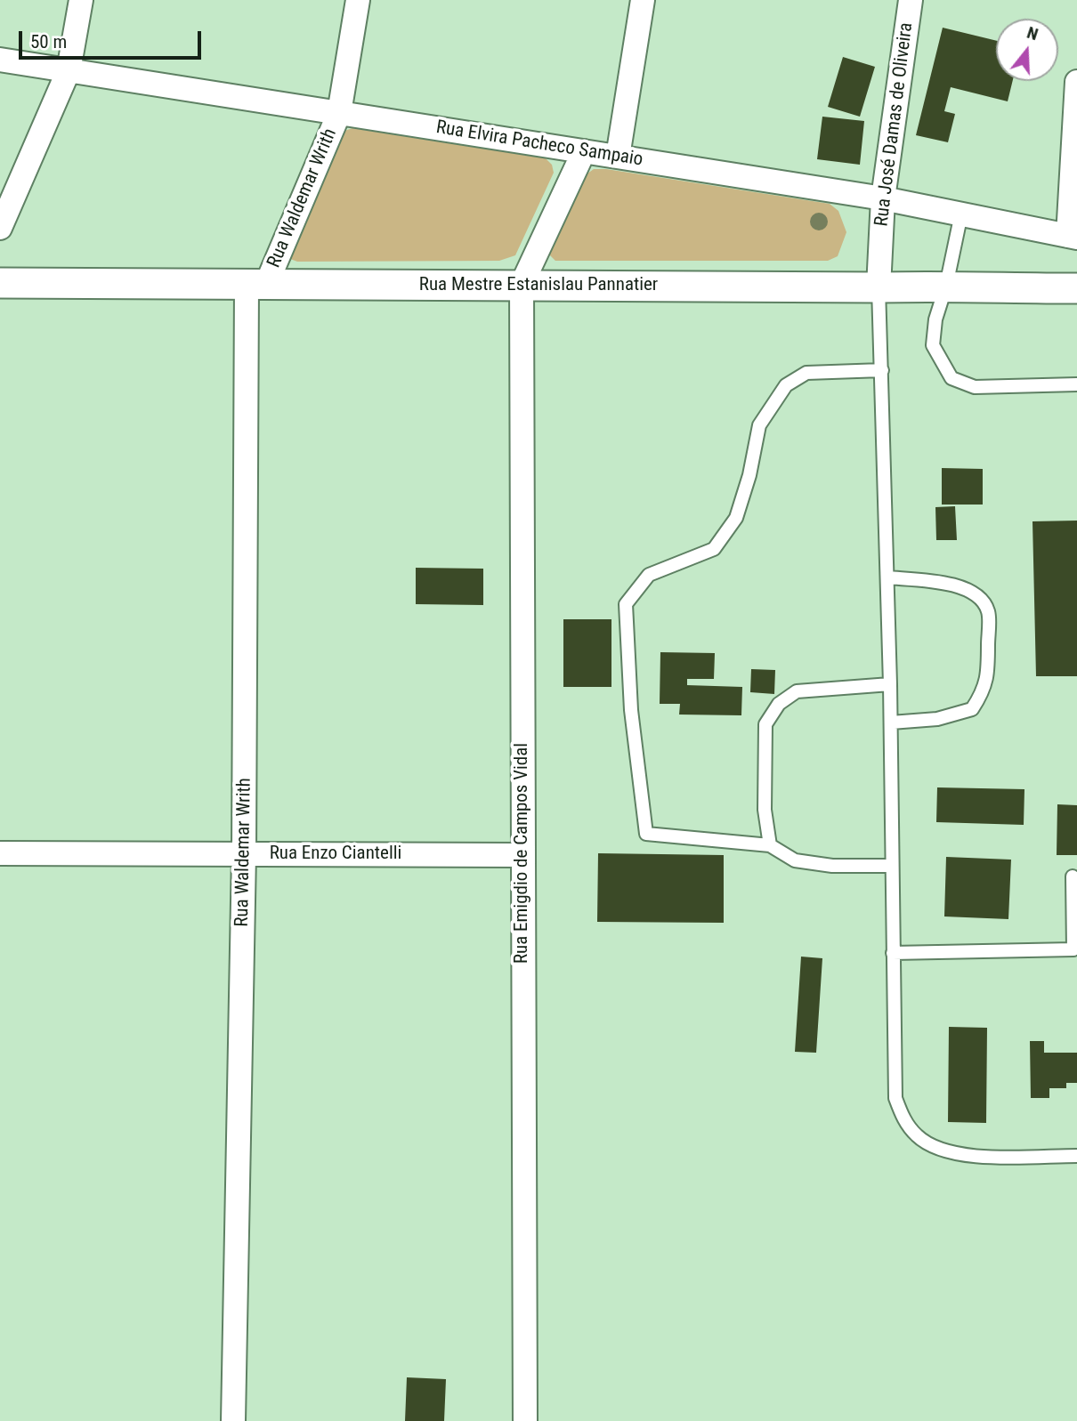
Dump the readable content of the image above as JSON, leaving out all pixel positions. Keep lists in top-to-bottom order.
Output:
{
  "streets": {
    "street": [
      "Rua José Damas de Oliveira",
      "Rua Elvira Pacheco Sampaio",
      "Rua Waldemar Writh",
      "Rua Mestre Estanislau Pannatier",
      "Rua Emigdio de Campos Vidal",
      "Rua Enzo Ciantelli"
    ]
  },
  "crossings": [
    ["Rua José Damas de Oliveira", "Rua Elvira Pacheco Sampaio"],
    ["Rua José Damas de Oliveira", "Rua Mestre Estanislau Pannatier"],
    ["Rua Elvira Pacheco Sampaio", "Rua Waldemar Writh"],
    ["Rua Waldemar Writh", "Rua Mestre Estanislau Pannatier"],
    ["Rua Waldemar Writh", "Rua Enzo Ciantelli"],
    ["Rua Mestre Estanislau Pannatier", "Rua Emigdio de Campos Vidal"],
    ["Rua Emigdio de Campos Vidal", "Rua Enzo Ciantelli"]
  ],
  "scale_bar": "50 m",
  "north": "top"
}
